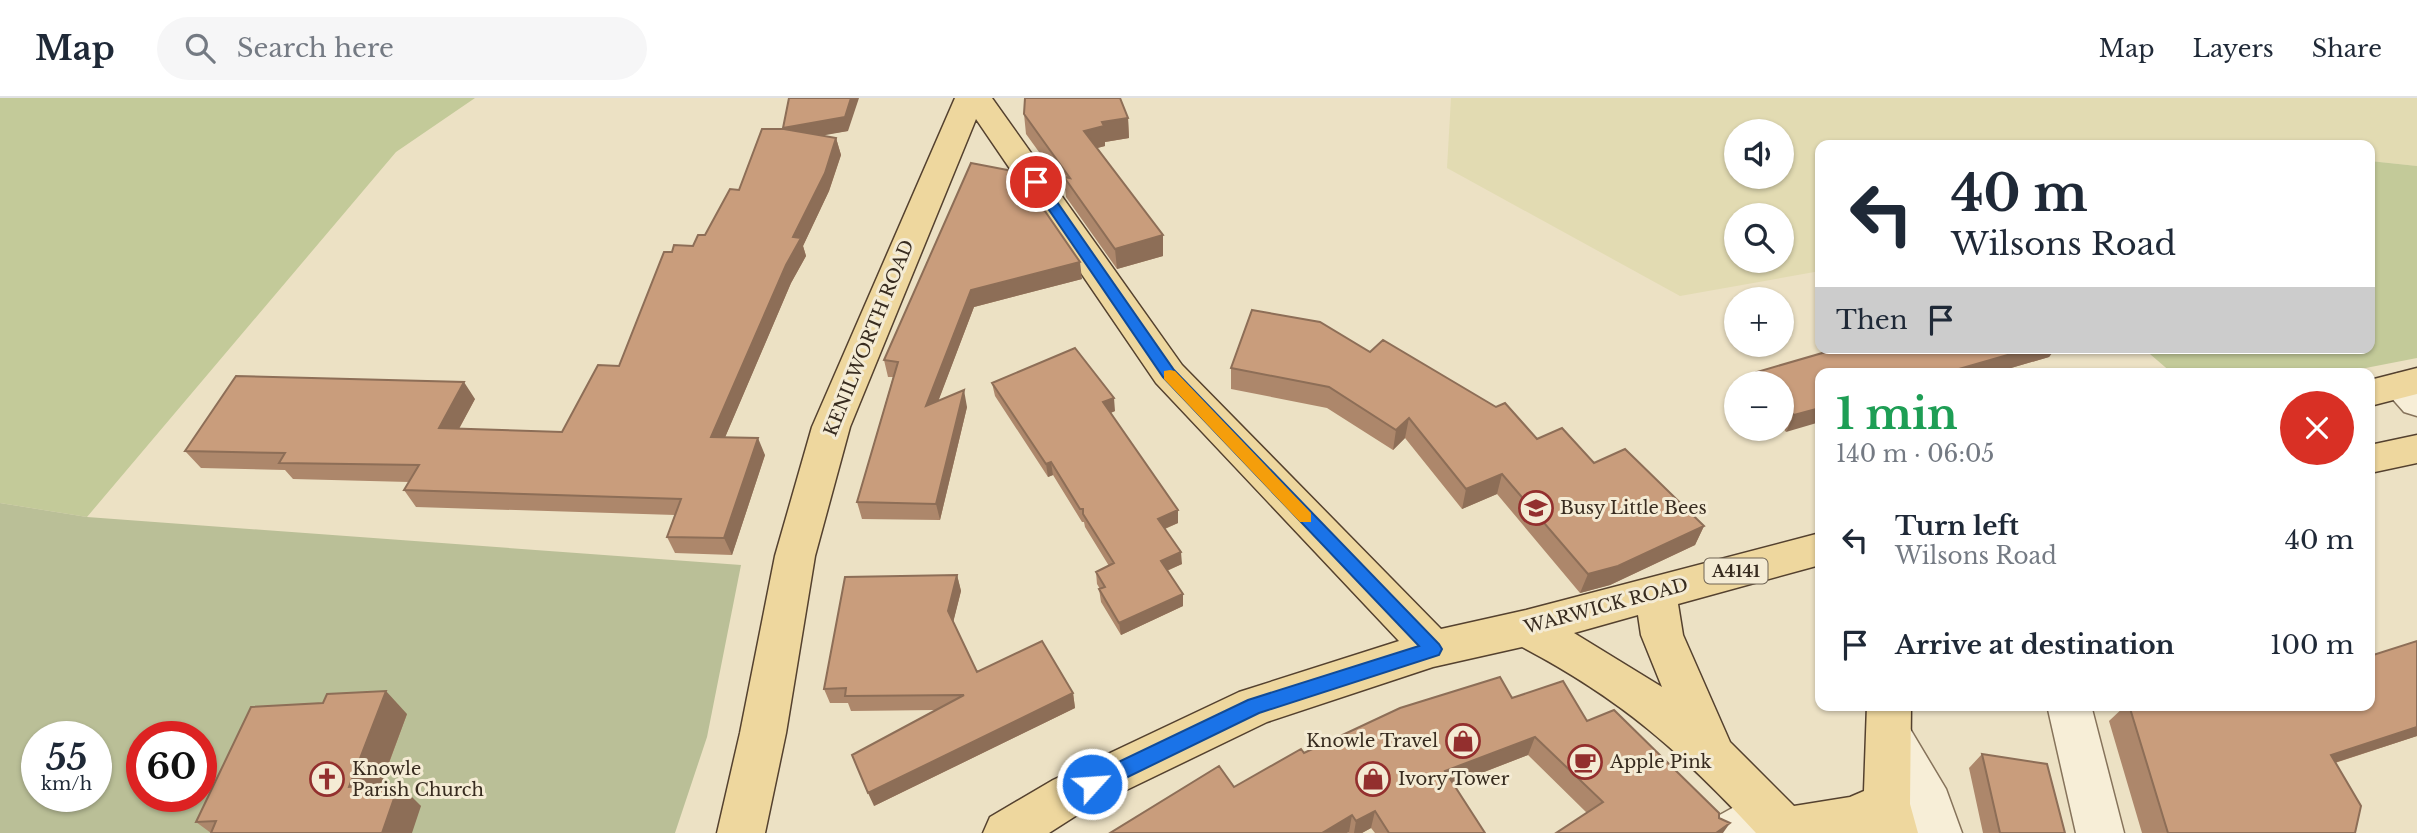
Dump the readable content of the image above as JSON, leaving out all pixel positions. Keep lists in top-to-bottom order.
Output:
{
  "streets": {
    "main road": ["KENILWORTH ROAD", "A4141", "WARWICK ROAD"]
  },
  "crossings": [
    ["A4141", "WARWICK ROAD"]
  ],
  "places": {
    "school or university": ["Busy Little Bees"],
    "shop": ["Knowle Travel", "Ivory Tower"],
    "cafe": ["Apple Pink"],
    "church": ["Knowle Parish Church"]
  },
  "page": {
    "header": "Map",
    "search": "Search here",
    "nav": ["Map", "Layers", "Share"],
    "map_buttons": ["+", "−"],
    "turn": ["40 m", "Wilsons Road"],
    "then": "Then",
    "heading": ["1 min", "140 m · 06:05"],
    "list": [
      {
        "name": "Turn left",
        "note": "Wilsons Road",
        "value": "40 m"
      },
      {
        "name": "Arrive at destination",
        "value": "100 m"
      }
    ],
    "speed": "55 km/h",
    "limit": "60"
  }
}
